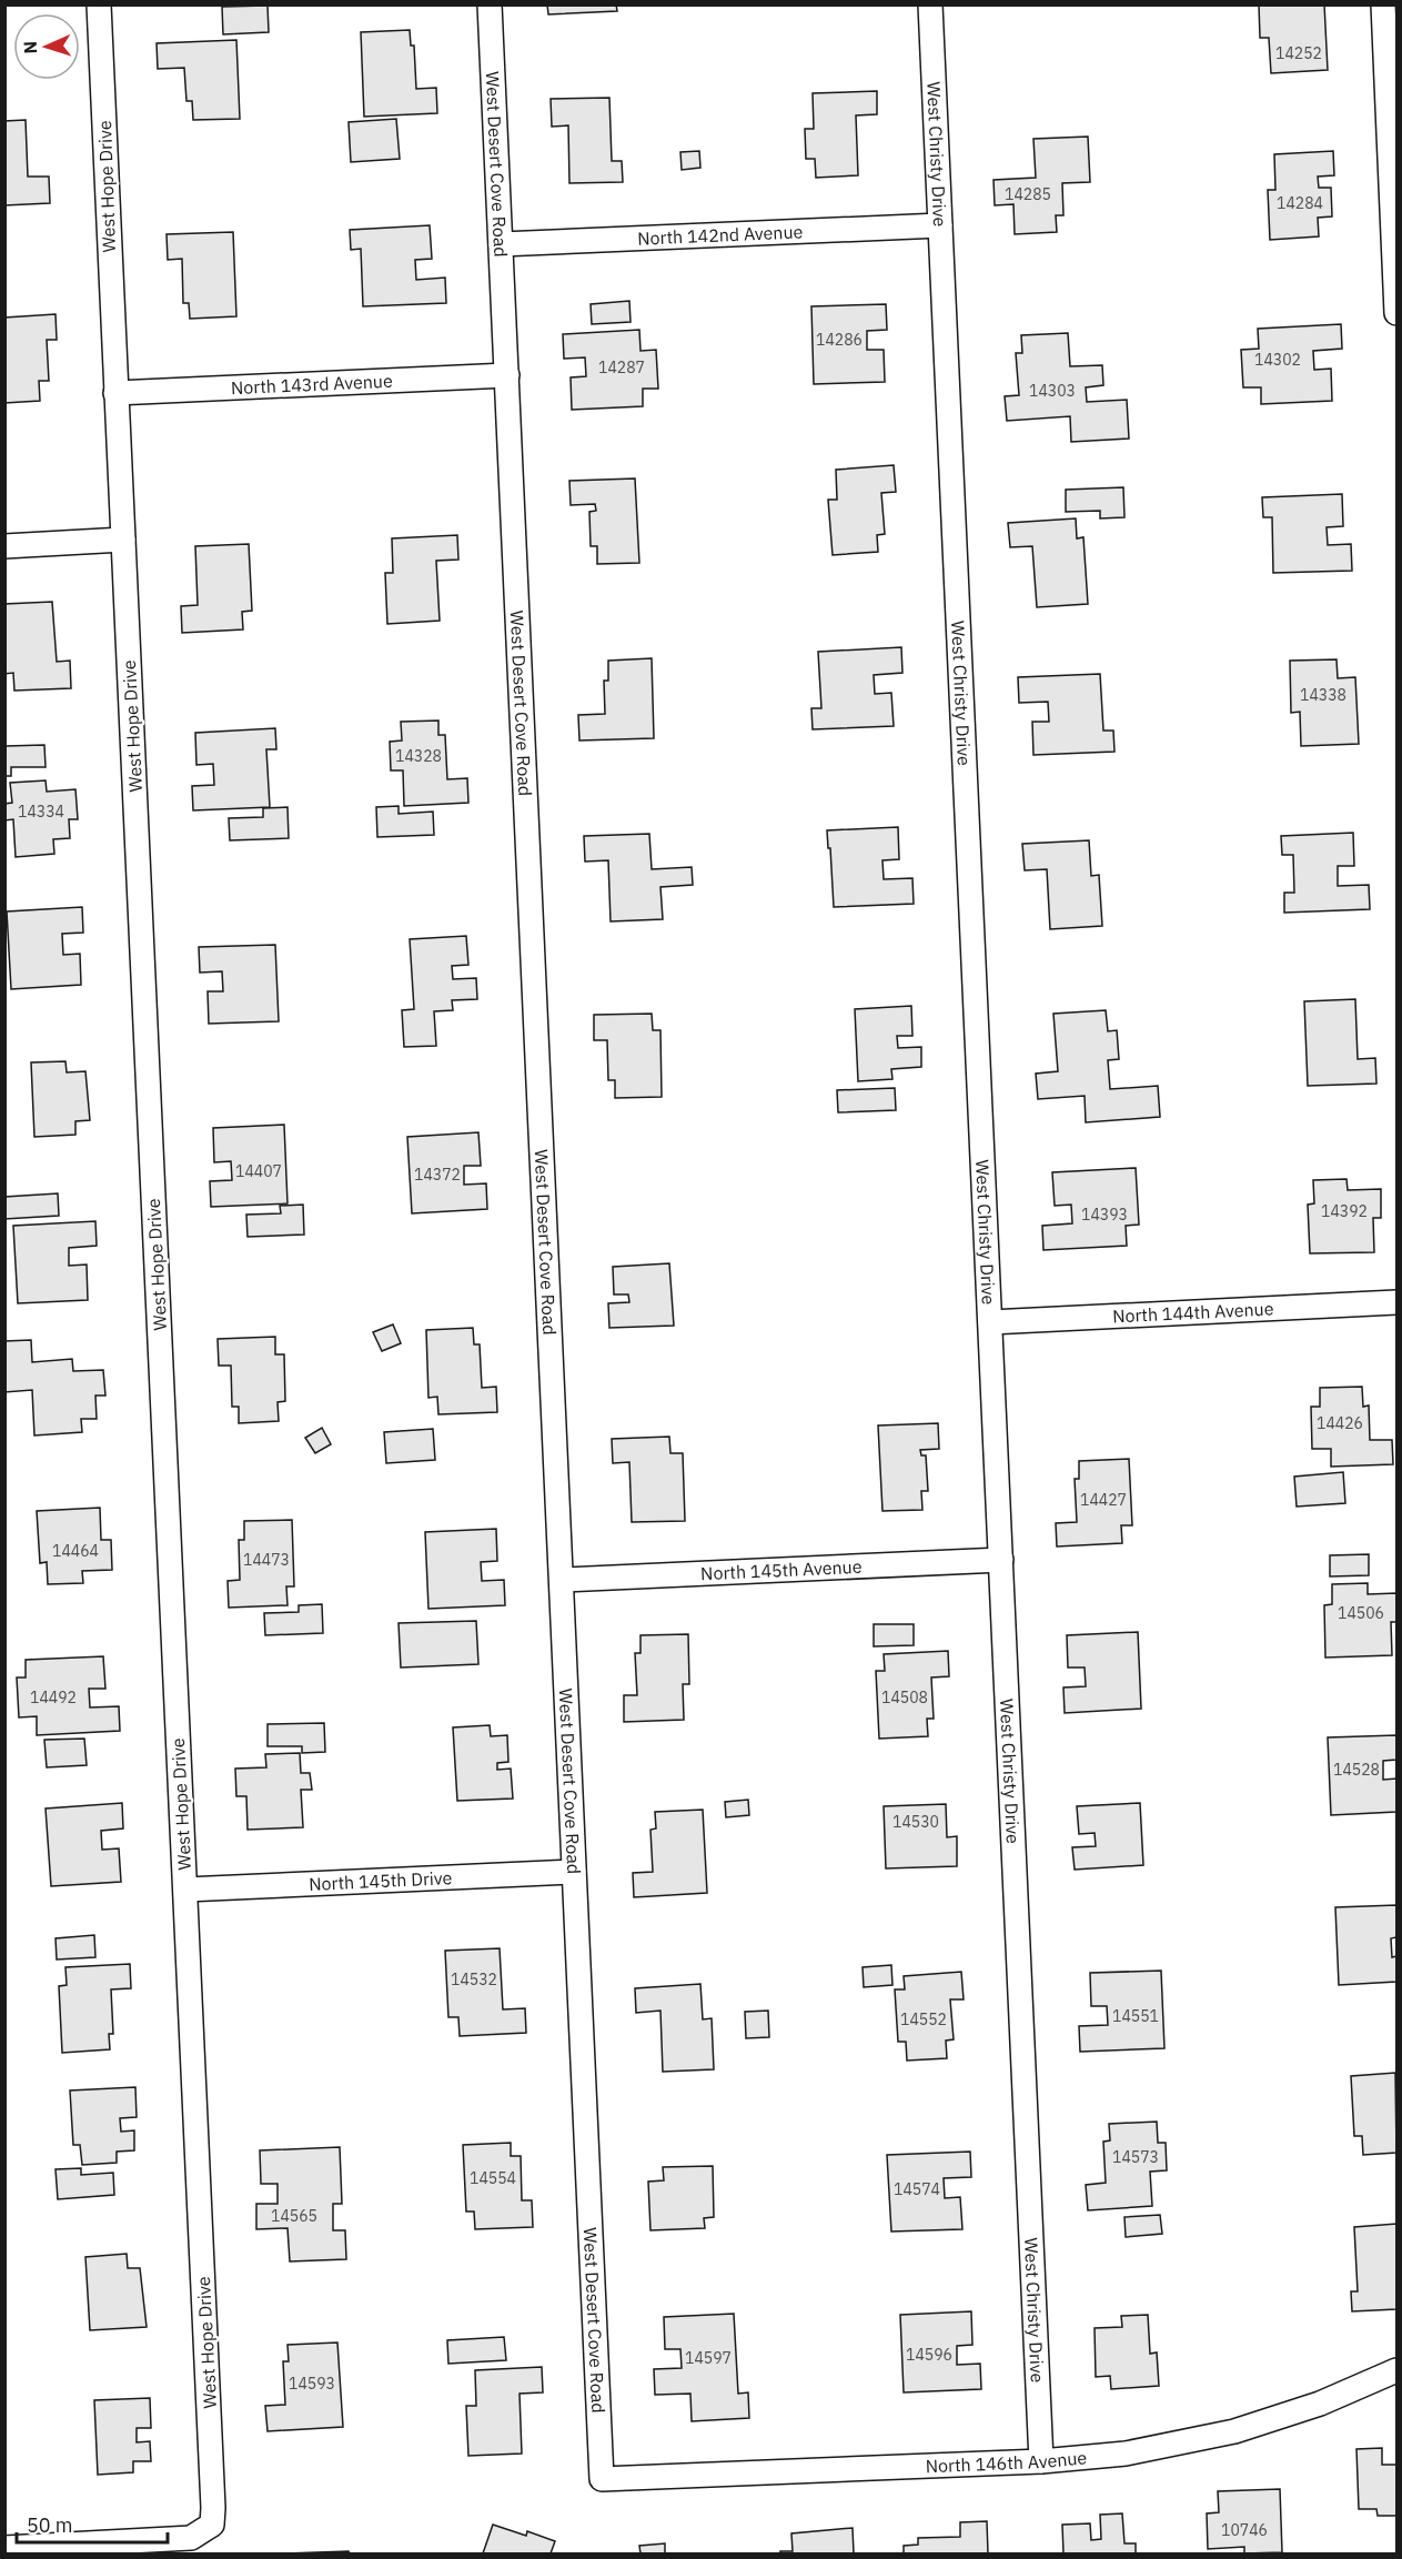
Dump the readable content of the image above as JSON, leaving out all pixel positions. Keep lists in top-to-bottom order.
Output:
{
  "streets": {
    "street": [
      "West Christy Drive",
      "West Desert Cove Road",
      "West Hope Drive",
      "North 142nd Avenue",
      "North 143rd Avenue",
      "North 144th Avenue",
      "North 145th Avenue",
      "North 145th Drive",
      "North 146th Avenue"
    ]
  },
  "crossings": [
    ["West Christy Drive", "North 142nd Avenue"],
    ["West Christy Drive", "North 144th Avenue"],
    ["West Christy Drive", "North 145th Avenue"],
    ["West Christy Drive", "North 146th Avenue"],
    ["West Desert Cove Road", "North 142nd Avenue"],
    ["West Desert Cove Road", "North 143rd Avenue"],
    ["West Desert Cove Road", "North 145th Avenue"],
    ["West Desert Cove Road", "North 145th Drive"],
    ["West Desert Cove Road", "North 146th Avenue"],
    ["West Hope Drive", "North 143rd Avenue"],
    ["West Hope Drive", "North 145th Drive"]
  ],
  "house_numbers": [
    "14252",
    "14285",
    "14284",
    "14286",
    "14302",
    "14287",
    "14303",
    "14338",
    "14328",
    "14334",
    "14407",
    "14372",
    "14392",
    "14393",
    "14426",
    "14427",
    "14464",
    "14473",
    "14506",
    "14492",
    "14508",
    "14528",
    "14530",
    "14532",
    "14551",
    "14552",
    "14573",
    "14554",
    "14574",
    "14565",
    "14596",
    "14597",
    "14593",
    "10746"
  ],
  "scale_bar": "50 m",
  "north": "left"
}
